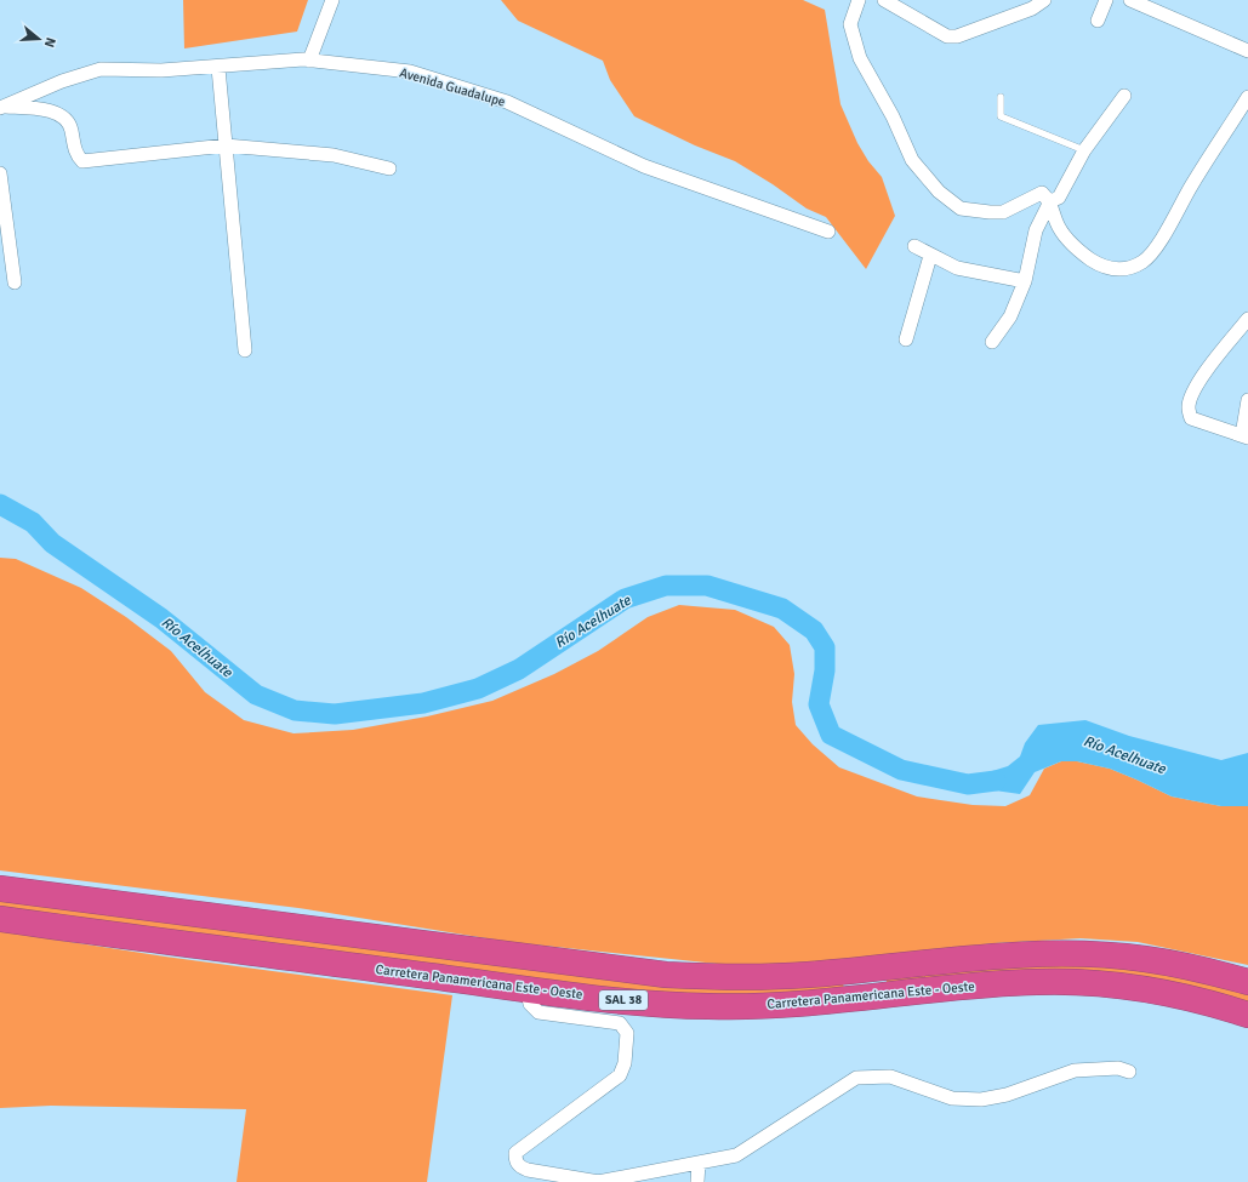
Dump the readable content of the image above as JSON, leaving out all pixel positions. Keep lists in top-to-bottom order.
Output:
{
  "streets": {
    "highway": ["Carretera Panamericana Este - Oeste", "SAL 38"],
    "street": ["Avenida Guadalupe"]
  },
  "water": ["Río Acelhuate"],
  "north": "right"
}
